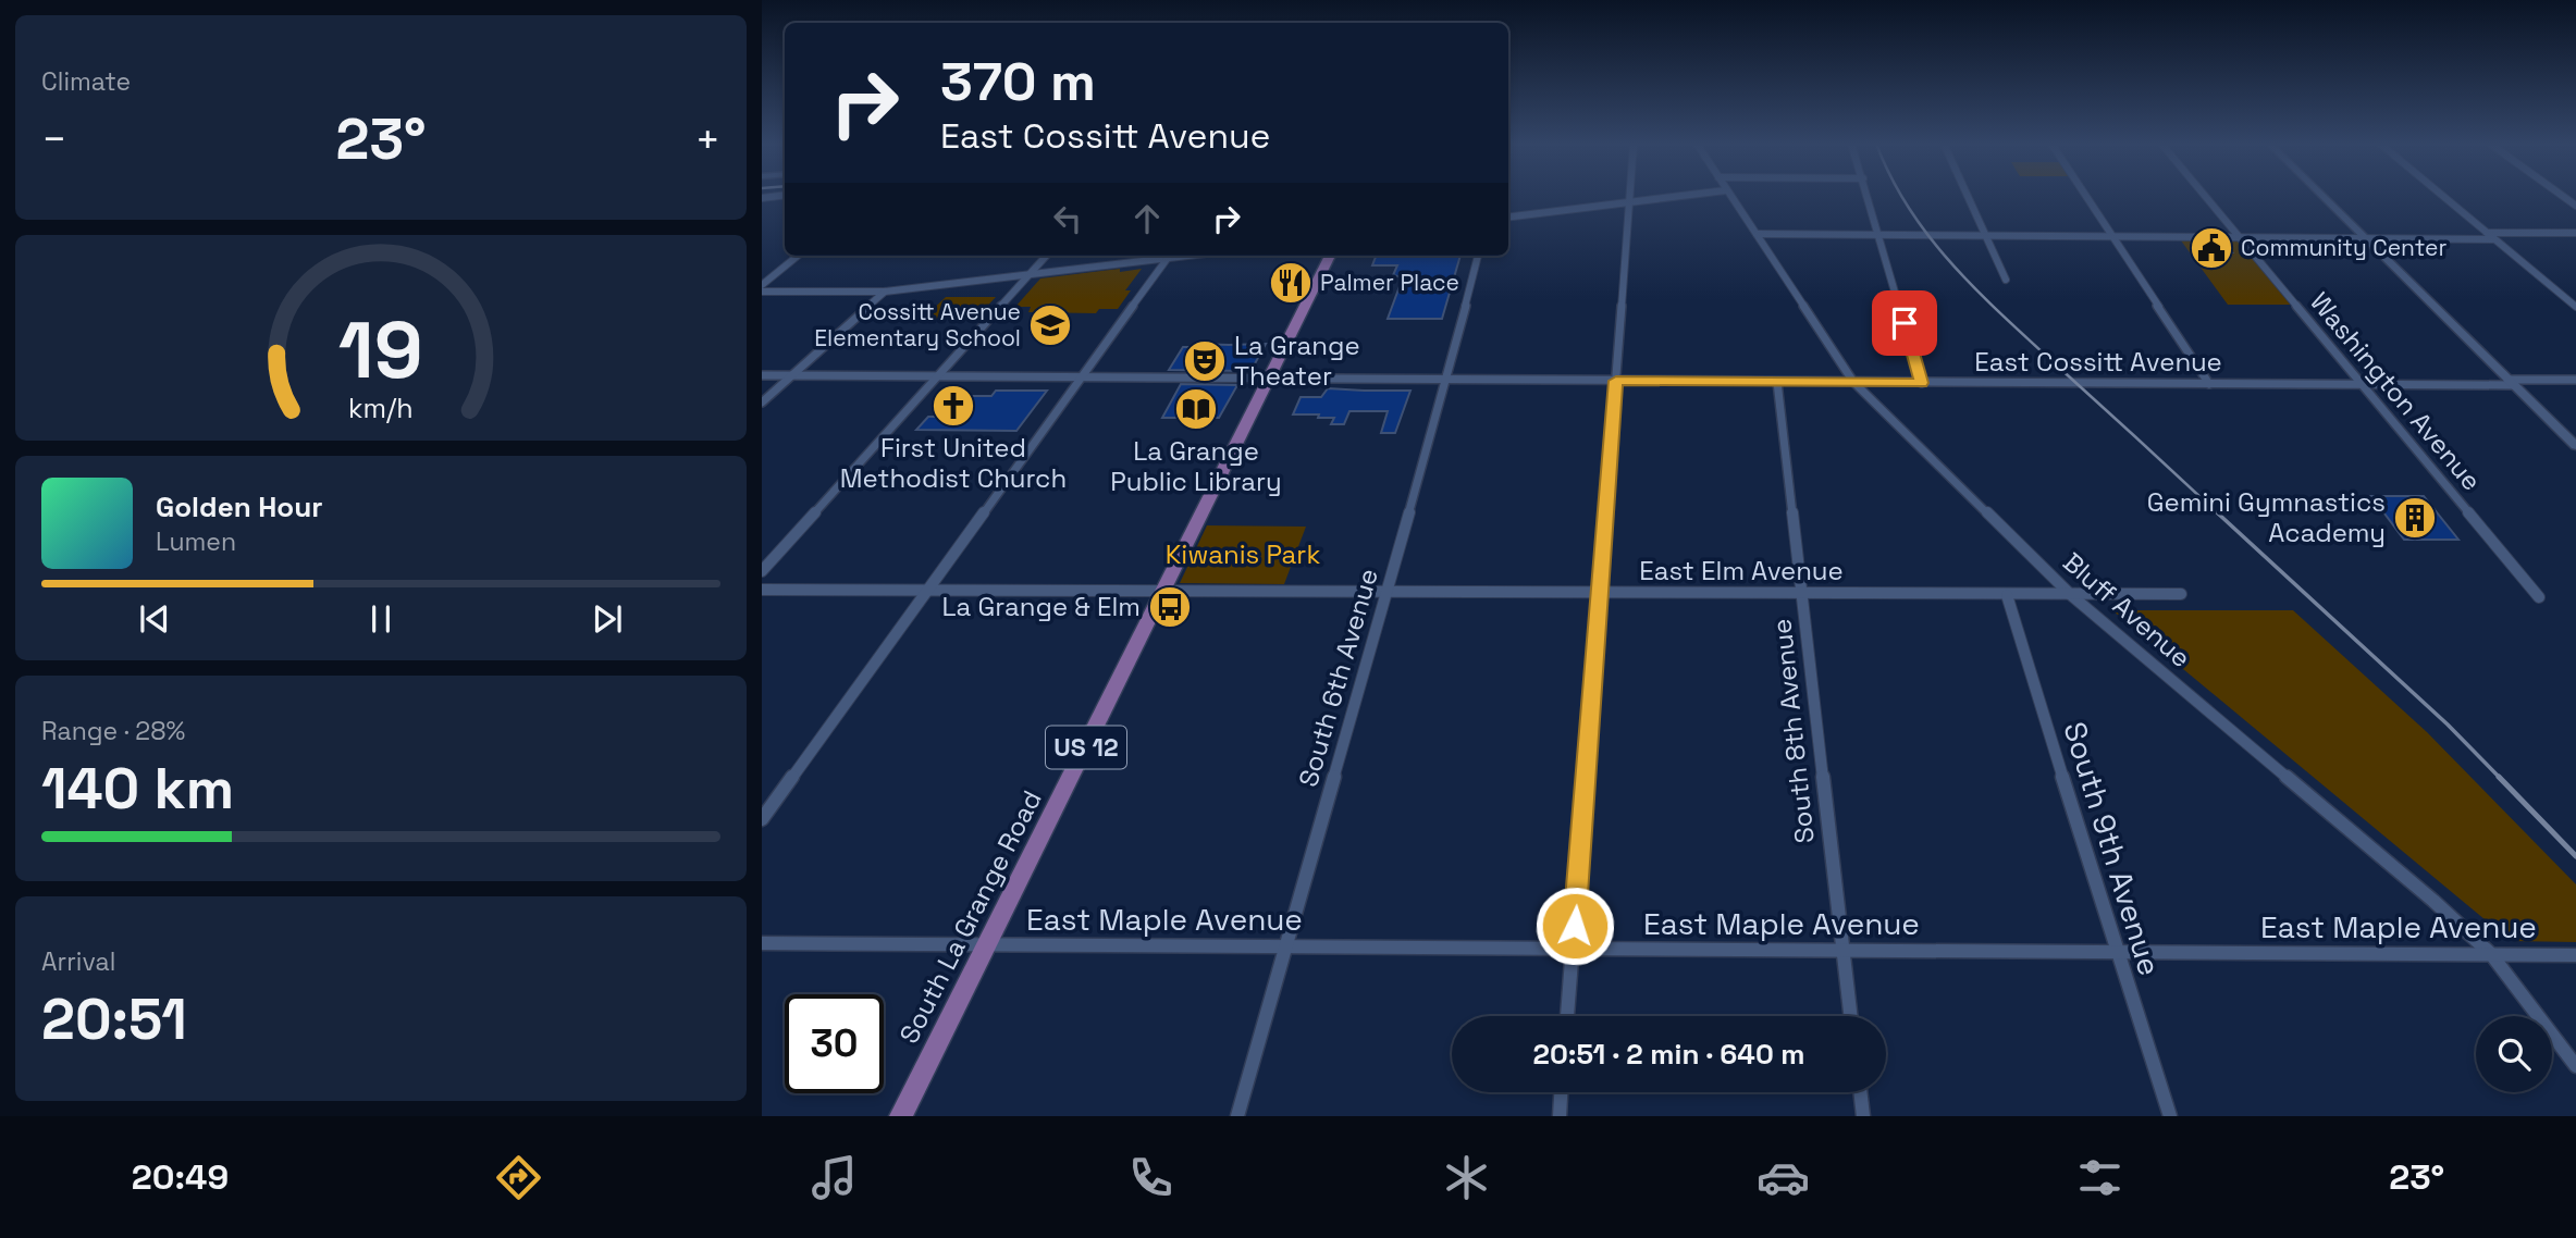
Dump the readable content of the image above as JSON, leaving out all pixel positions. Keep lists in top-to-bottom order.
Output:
{
  "streets": {
    "main road": ["US 12", "South La Grange Road"],
    "street": [
      "East Cossitt Avenue",
      "Washington Avenue",
      "East Elm Avenue",
      "Bluff Avenue",
      "South 6th Avenue",
      "South 8th Avenue",
      "South 9th Avenue",
      "East Maple Avenue"
    ]
  },
  "crossings": [
    ["East Cossitt Avenue", "Washington Avenue"],
    ["East Cossitt Avenue", "Bluff Avenue"],
    ["East Cossitt Avenue", "South 6th Avenue"],
    ["East Cossitt Avenue", "South 8th Avenue"],
    ["East Cossitt Avenue", "South La Grange Road"],
    ["East Elm Avenue", "Bluff Avenue"],
    ["East Elm Avenue", "South 6th Avenue"],
    ["East Elm Avenue", "South 8th Avenue"],
    ["East Elm Avenue", "South 9th Avenue"],
    ["East Elm Avenue", "South La Grange Road"],
    ["Bluff Avenue", "East Maple Avenue"],
    ["South 6th Avenue", "East Maple Avenue"],
    ["South 8th Avenue", "East Maple Avenue"],
    ["South 9th Avenue", "East Maple Avenue"],
    ["South La Grange Road", "East Maple Avenue"]
  ],
  "parks": ["Kiwanis Park"],
  "places": {
    "public building": ["Community Center"],
    "restaurant": ["Palmer Place"],
    "school or university": ["Cossitt Avenue Elementary School"],
    "theatre": ["La Grange Theater"],
    "church": ["First United Methodist Church"],
    "library": ["La Grange Public Library"],
    "building": ["Gemini Gymnastics Academy"],
    "bus stop": ["La Grange & Elm"]
  },
  "page": {
    "tile": [
      "Climate",
      ["Range · 28%", "140 km"],
      ["Arrival", "20:51"]
    ],
    "turn": ["370 m", "East Cossitt Avenue"],
    "heat": ["−", "23°", "+"],
    "song": ["Golden Hour", "Lumen"],
    "limit": "30",
    "trip": "20:51 · 2 min · 640 m",
    "tabs": ["20:49", "23°"],
    "gauge": ["19", "km/h"]
  }
}
